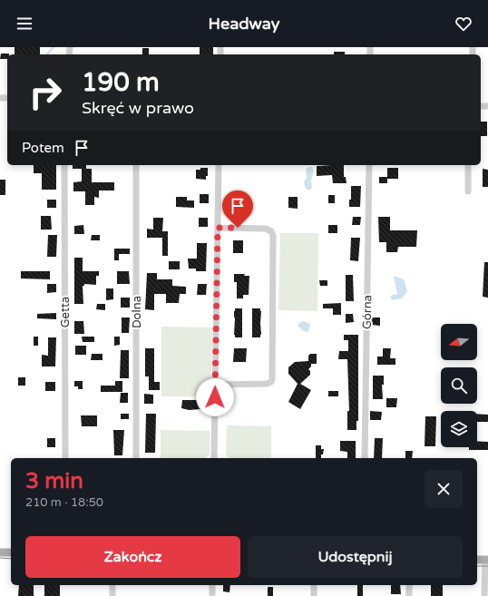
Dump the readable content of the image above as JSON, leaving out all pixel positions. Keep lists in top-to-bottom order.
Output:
{
  "streets": {
    "street": ["Getta", "Dolna", "Górna"]
  },
  "north": "left",
  "page": {
    "header": "Headway",
    "turn": ["190 m", "Skręć w prawo"],
    "then": "Potem",
    "heading": ["3 min", "210 m · 18:50"],
    "buttons": ["Zakończ", "Udostępnij"]
  }
}
